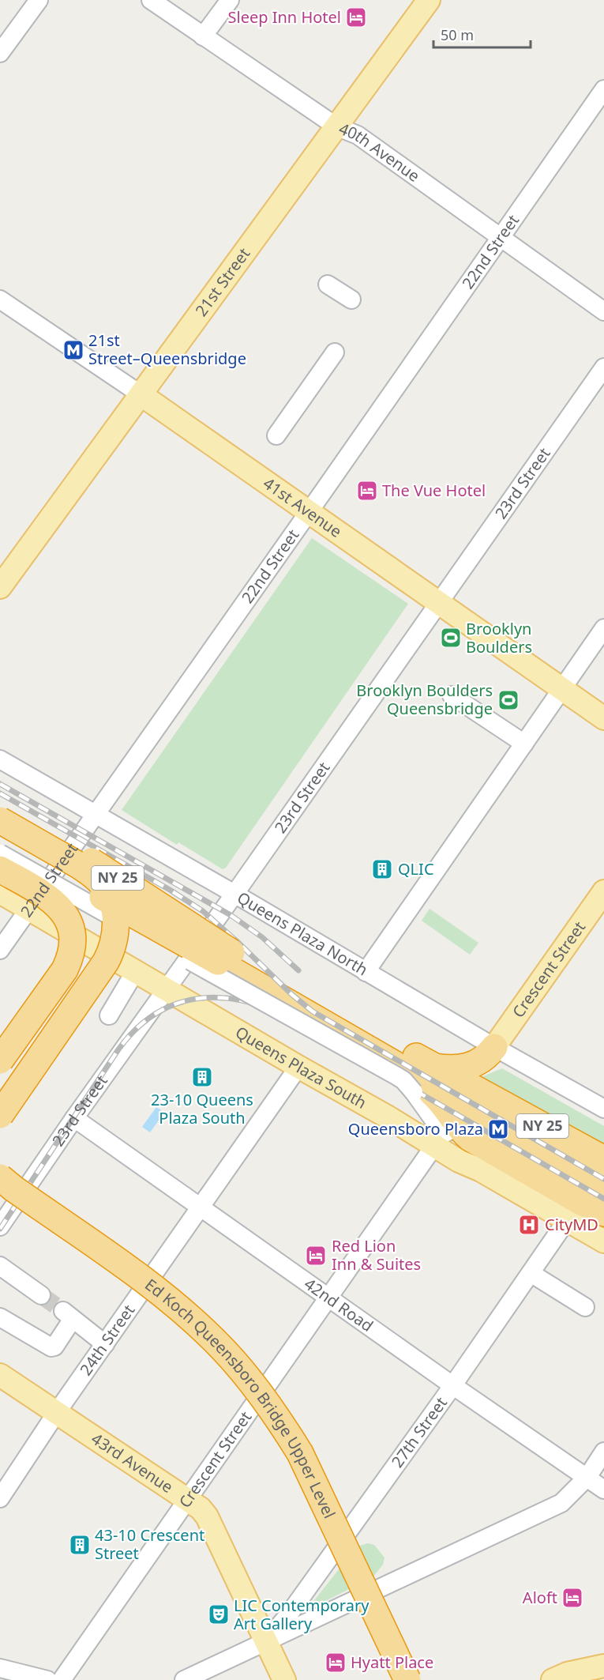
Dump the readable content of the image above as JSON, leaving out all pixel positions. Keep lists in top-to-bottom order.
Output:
{
  "streets": {
    "highway": ["NY 25", "Ed Koch Queensboro Bridge Upper Level"],
    "main road": [
      "21st Street",
      "41st Avenue",
      "Crescent Street",
      "Queens Plaza South",
      "43rd Avenue"
    ],
    "street": [
      "40th Avenue",
      "22nd Street",
      "23rd Street",
      "Queens Plaza North",
      "42nd Road",
      "24th Street",
      "27th Street"
    ]
  },
  "crossings": [
    ["40th Avenue", "22nd Street"],
    ["40th Avenue", "21st Street"],
    ["22nd Street", "41st Avenue"],
    ["22nd Street", "Queens Plaza North"],
    ["22nd Street", "Queens Plaza South"],
    ["21st Street", "41st Avenue"],
    ["23rd Street", "41st Avenue"],
    ["23rd Street", "Queens Plaza North"],
    ["23rd Street", "Queens Plaza South"],
    ["23rd Street", "42nd Road"],
    ["NY 25", "Queens Plaza South"],
    ["NY 25", "27th Street"],
    ["Queens Plaza North", "Crescent Street"],
    ["Crescent Street", "Queens Plaza South"],
    ["Crescent Street", "42nd Road"],
    ["Crescent Street", "43rd Avenue"],
    ["Queens Plaza South", "24th Street"],
    ["Queens Plaza South", "27th Street"],
    ["42nd Road", "24th Street"],
    ["42nd Road", "27th Street"],
    ["24th Street", "43rd Avenue"],
    ["27th Street", "43rd Avenue"]
  ],
  "places": {
    "hotel": [
      "Sleep Inn Hotel",
      "The Vue Hotel",
      "Red Lion Inn & Suites",
      "Aloft",
      "Hyatt Place"
    ],
    "metro station": ["21st Street–Queensbridge", "Queensboro Plaza"],
    "sports": ["Brooklyn Boulders", "Brooklyn Boulders Queensbridge"],
    "building": ["QLIC", "23-10 Queens Plaza South", "43-10 Crescent Street"],
    "hospital": ["CityMD"],
    "theatre": ["LIC Contemporary Art Gallery"]
  },
  "scale_bar": "50 m"
}
